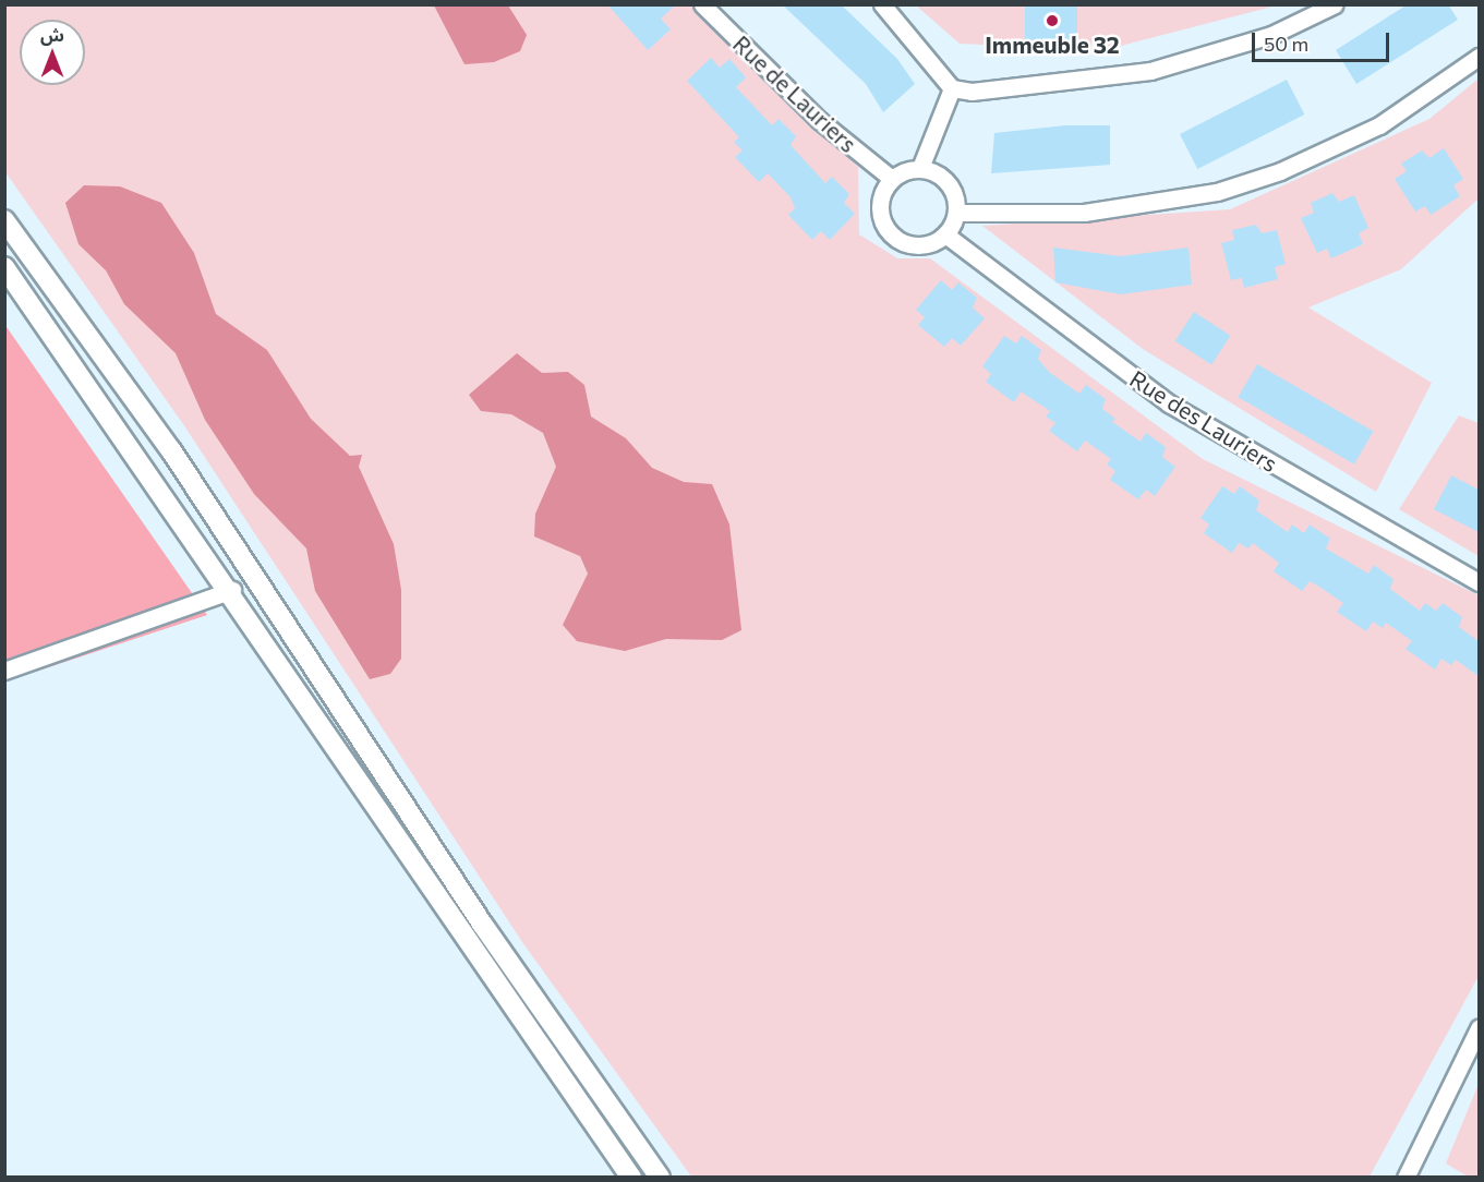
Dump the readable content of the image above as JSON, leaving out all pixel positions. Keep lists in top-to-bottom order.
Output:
{
  "streets": {
    "street": ["Rue de Lauriers", "Rue des Lauriers"]
  },
  "crossings": [
    ["Rue de Lauriers", "Rue des Lauriers"]
  ],
  "places": ["Immeuble 32"],
  "scale_bar": "50 m",
  "north": "top"
}
